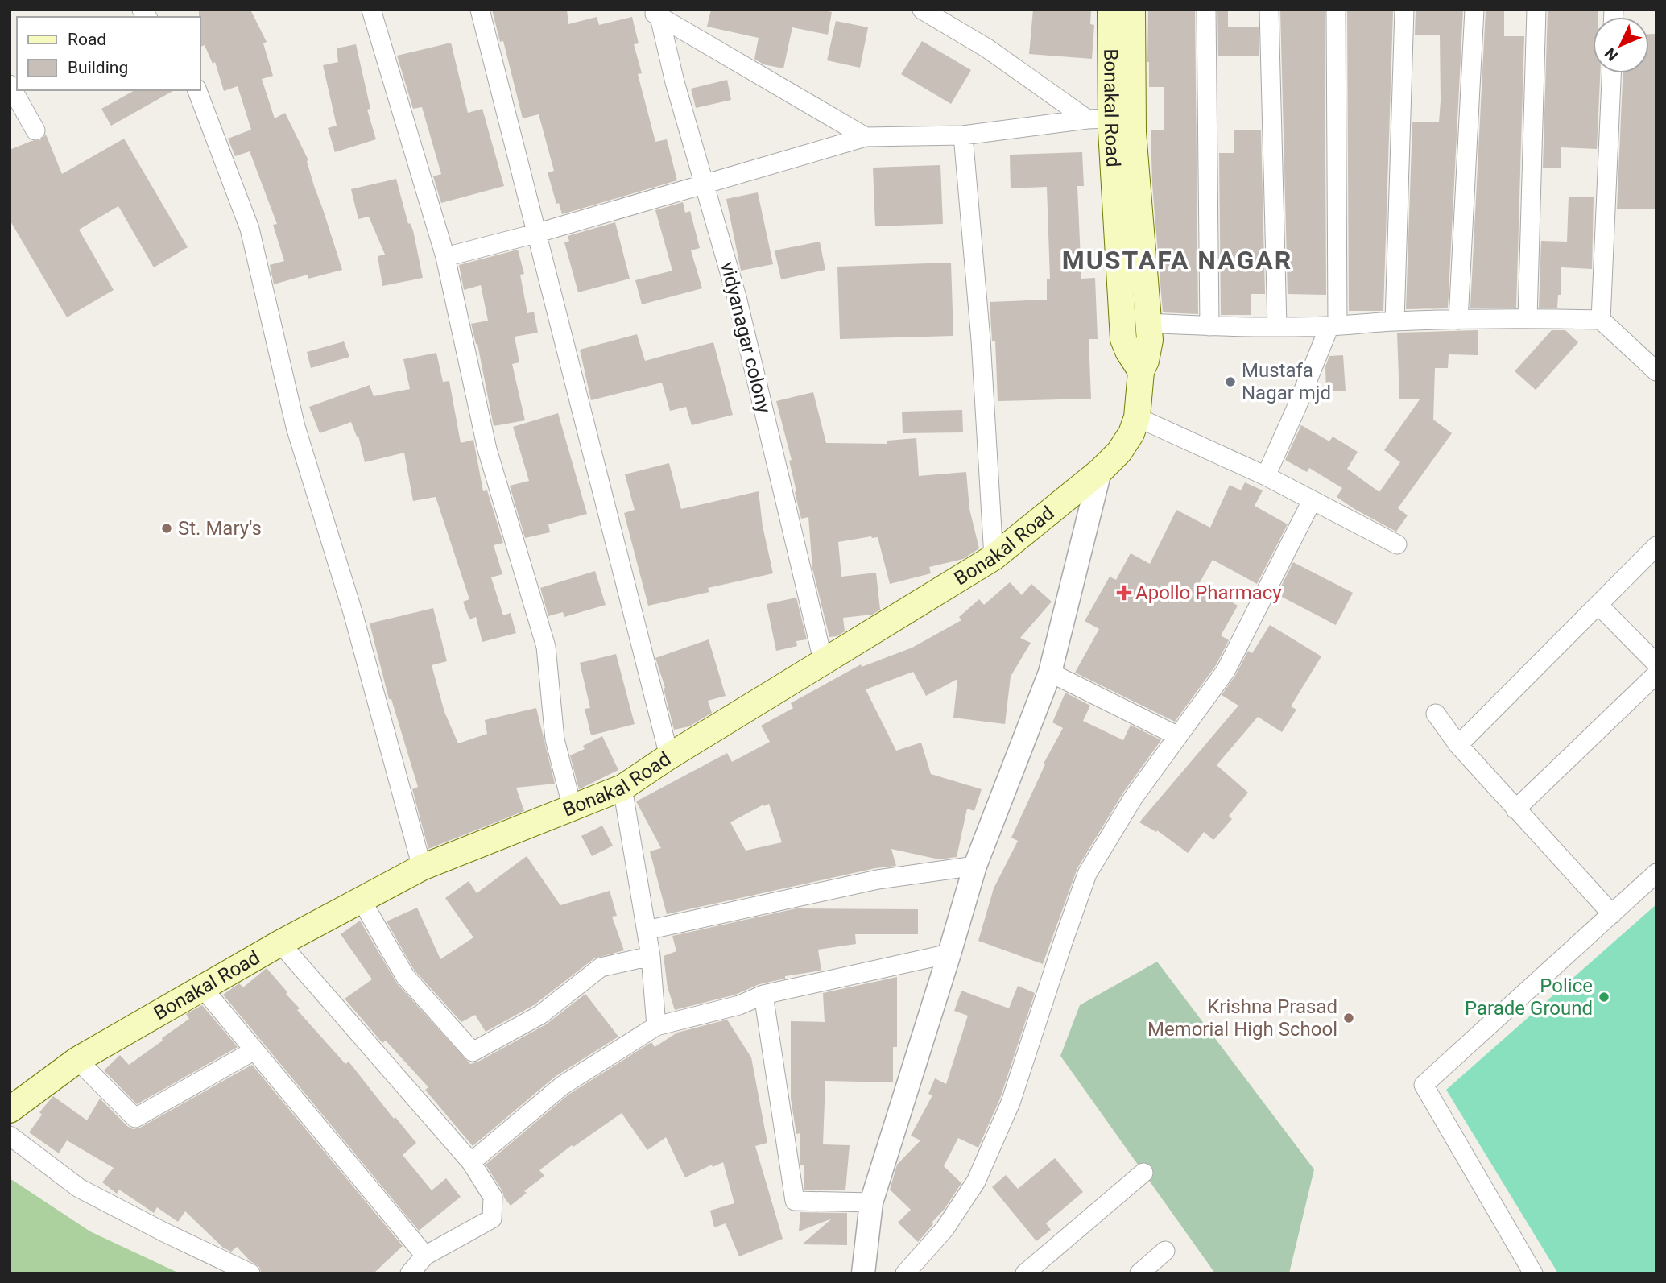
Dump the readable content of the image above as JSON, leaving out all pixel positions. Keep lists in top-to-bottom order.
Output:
{
  "streets": {
    "main road": ["Bonakal Road"],
    "street": ["vidyanagar colony"]
  },
  "crossings": [
    ["Bonakal Road", "vidyanagar colony"]
  ],
  "districts": ["MUSTAFA NAGAR"],
  "places": {
    "other": [
      "Mustafa Nagar mjd",
      "St. Mary's",
      "Police Parade Ground",
      "Krishna Prasad Memorial High School"
    ],
    "health": ["Apollo Pharmacy"]
  },
  "legend": ["Road", "Building"],
  "north": "bottom left"
}
